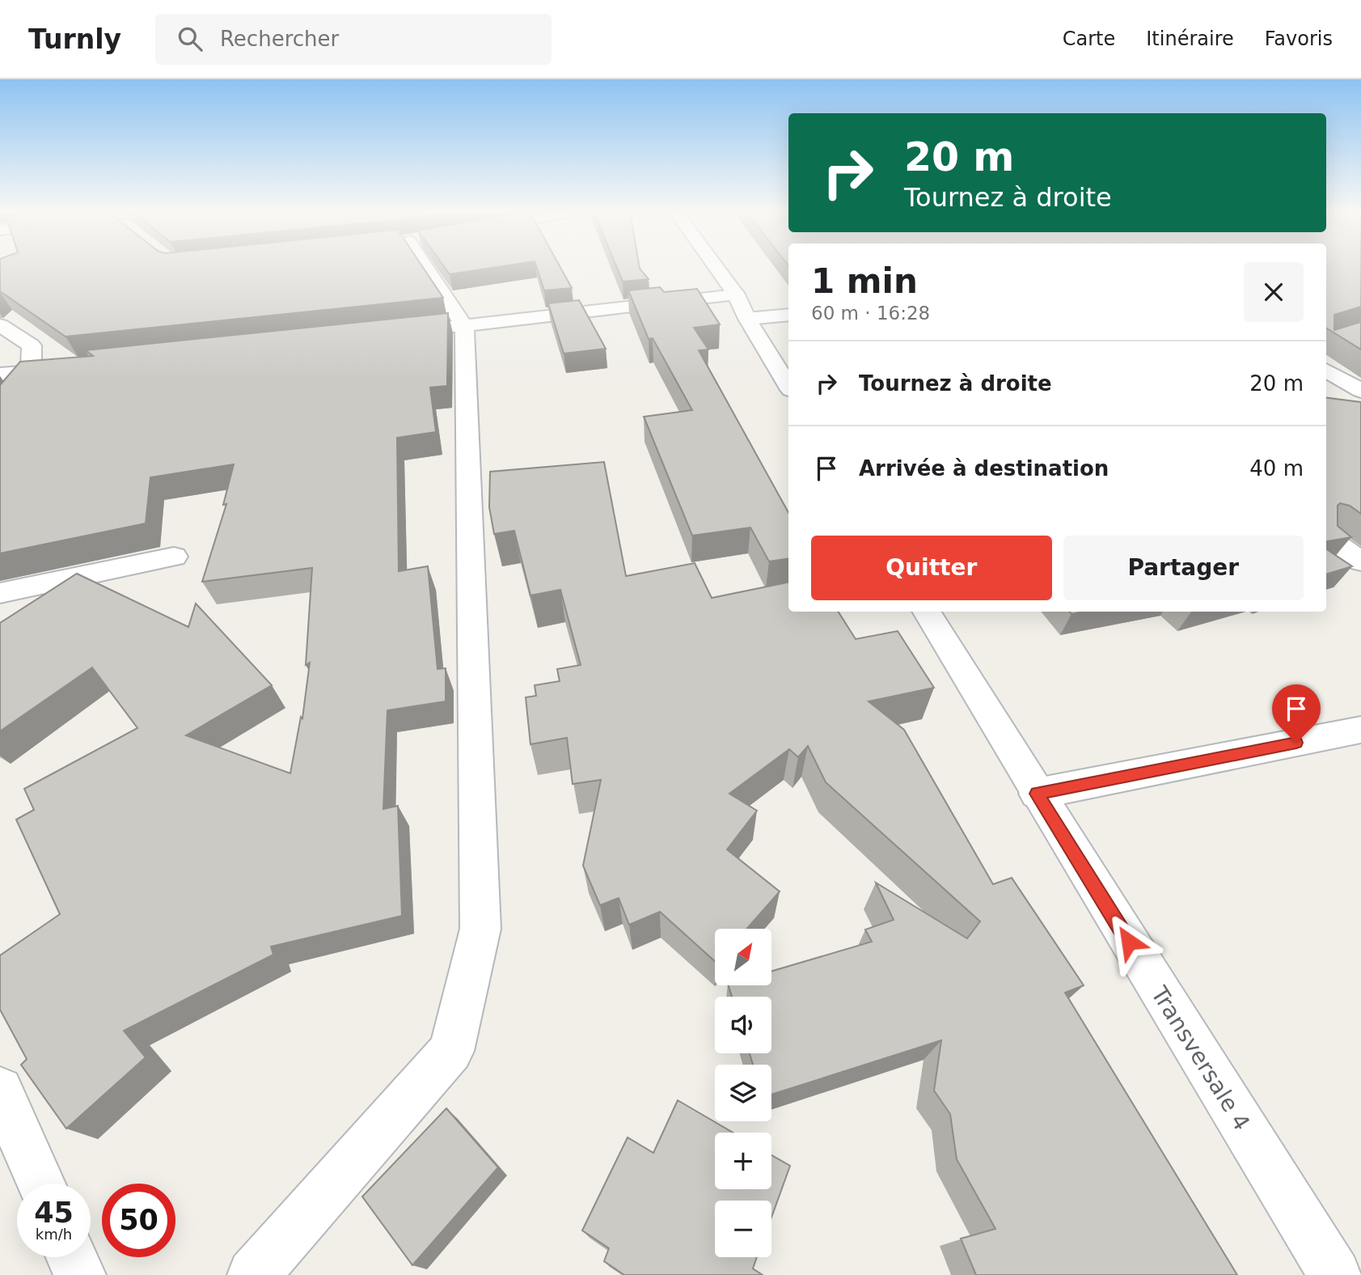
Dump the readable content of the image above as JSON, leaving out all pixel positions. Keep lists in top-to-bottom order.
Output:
{
  "streets": {
    "street": ["Transversale 4"]
  },
  "north": "top right",
  "page": {
    "header": "Turnly",
    "search": "Rechercher",
    "nav": ["Carte", "Itinéraire", "Favoris"],
    "turn": ["20 m", "Tournez à droite"],
    "heading": ["1 min", "60 m · 16:28"],
    "list": [
      {
        "name": "Tournez à droite",
        "value": "20 m"
      },
      {
        "name": "Arrivée à destination",
        "value": "40 m"
      }
    ],
    "buttons": ["Quitter", "Partager"],
    "map_buttons": ["+", "−"],
    "speed": "45 km/h",
    "limit": "50"
  }
}
